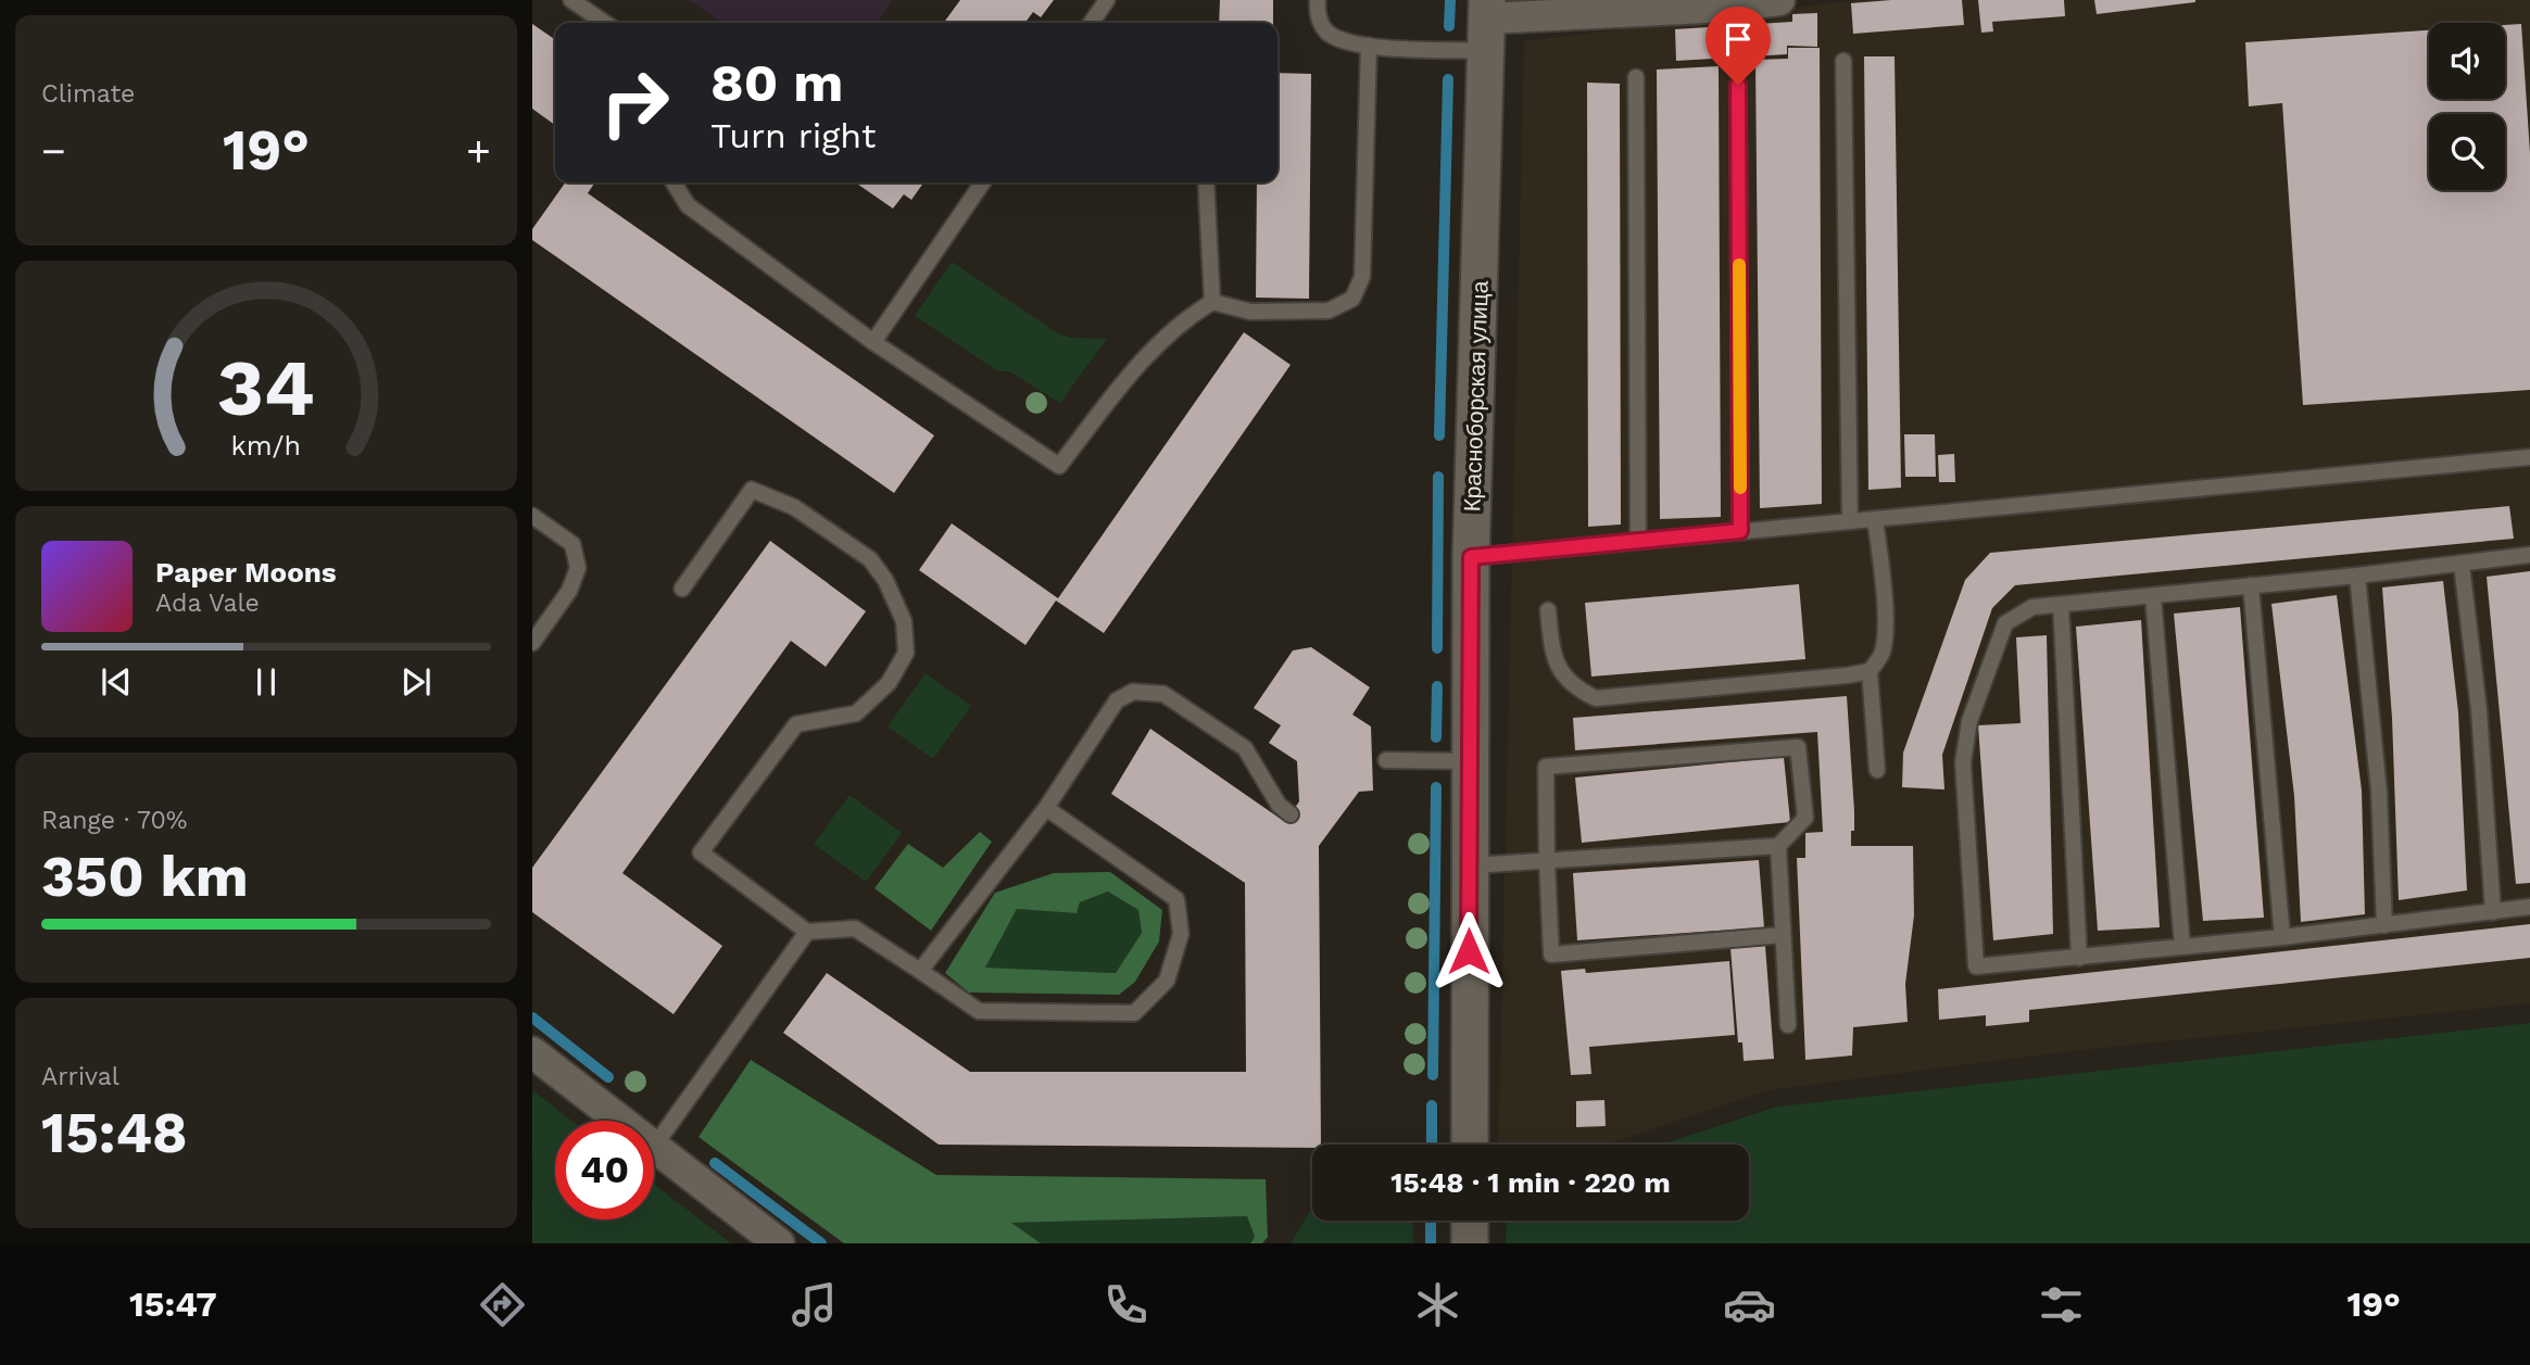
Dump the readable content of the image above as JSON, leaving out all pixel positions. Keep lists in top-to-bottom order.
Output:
{
  "streets": {
    "street": ["Красноборская улица"]
  },
  "page": {
    "tile": [
      "Climate",
      ["Range · 70%", "350 km"],
      ["Arrival", "15:48"]
    ],
    "turn": ["80 m", "Turn right"],
    "heat": ["−", "19°", "+"],
    "song": ["Paper Moons", "Ada Vale"],
    "limit": "40",
    "trip": "15:48 · 1 min · 220 m",
    "tabs": ["15:47", "19°"],
    "gauge": ["34", "km/h"]
  }
}
